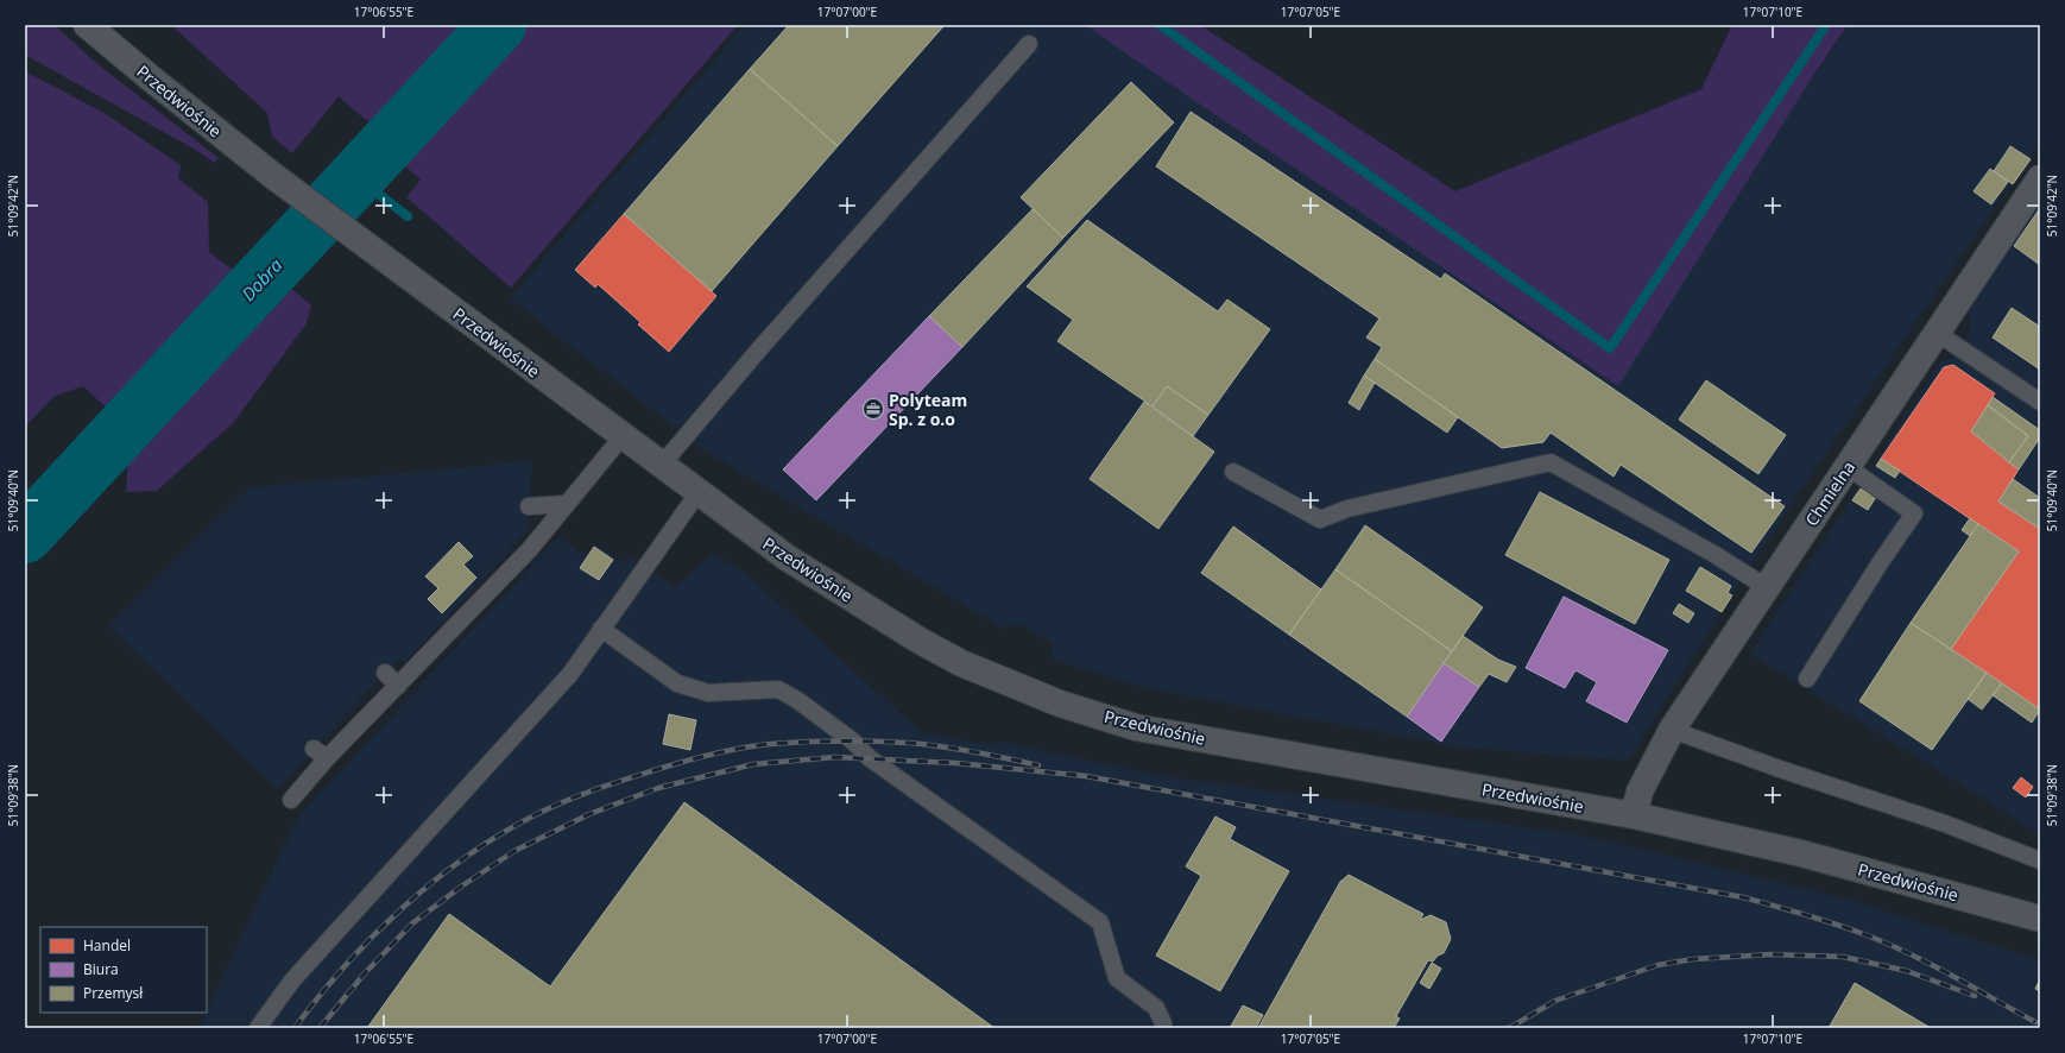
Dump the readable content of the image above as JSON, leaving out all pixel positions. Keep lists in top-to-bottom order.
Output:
{
  "streets": {
    "street": ["Przedwiośnie", "Chmielna"]
  },
  "crossings": [
    ["Przedwiośnie", "Chmielna"]
  ],
  "water": ["Dobra"],
  "places": {
    "office": ["Polyteam Sp. z o.o"]
  },
  "legend": ["Handel", "Biura", "Przemysł"],
  "coordinates": [
    "17°06'55\"E",
    "17°07'00\"E",
    "17°07'05\"E",
    "17°07'10\"E",
    "51°09'42\"N",
    "51°09'40\"N",
    "51°09'38\"N"
  ]
}
